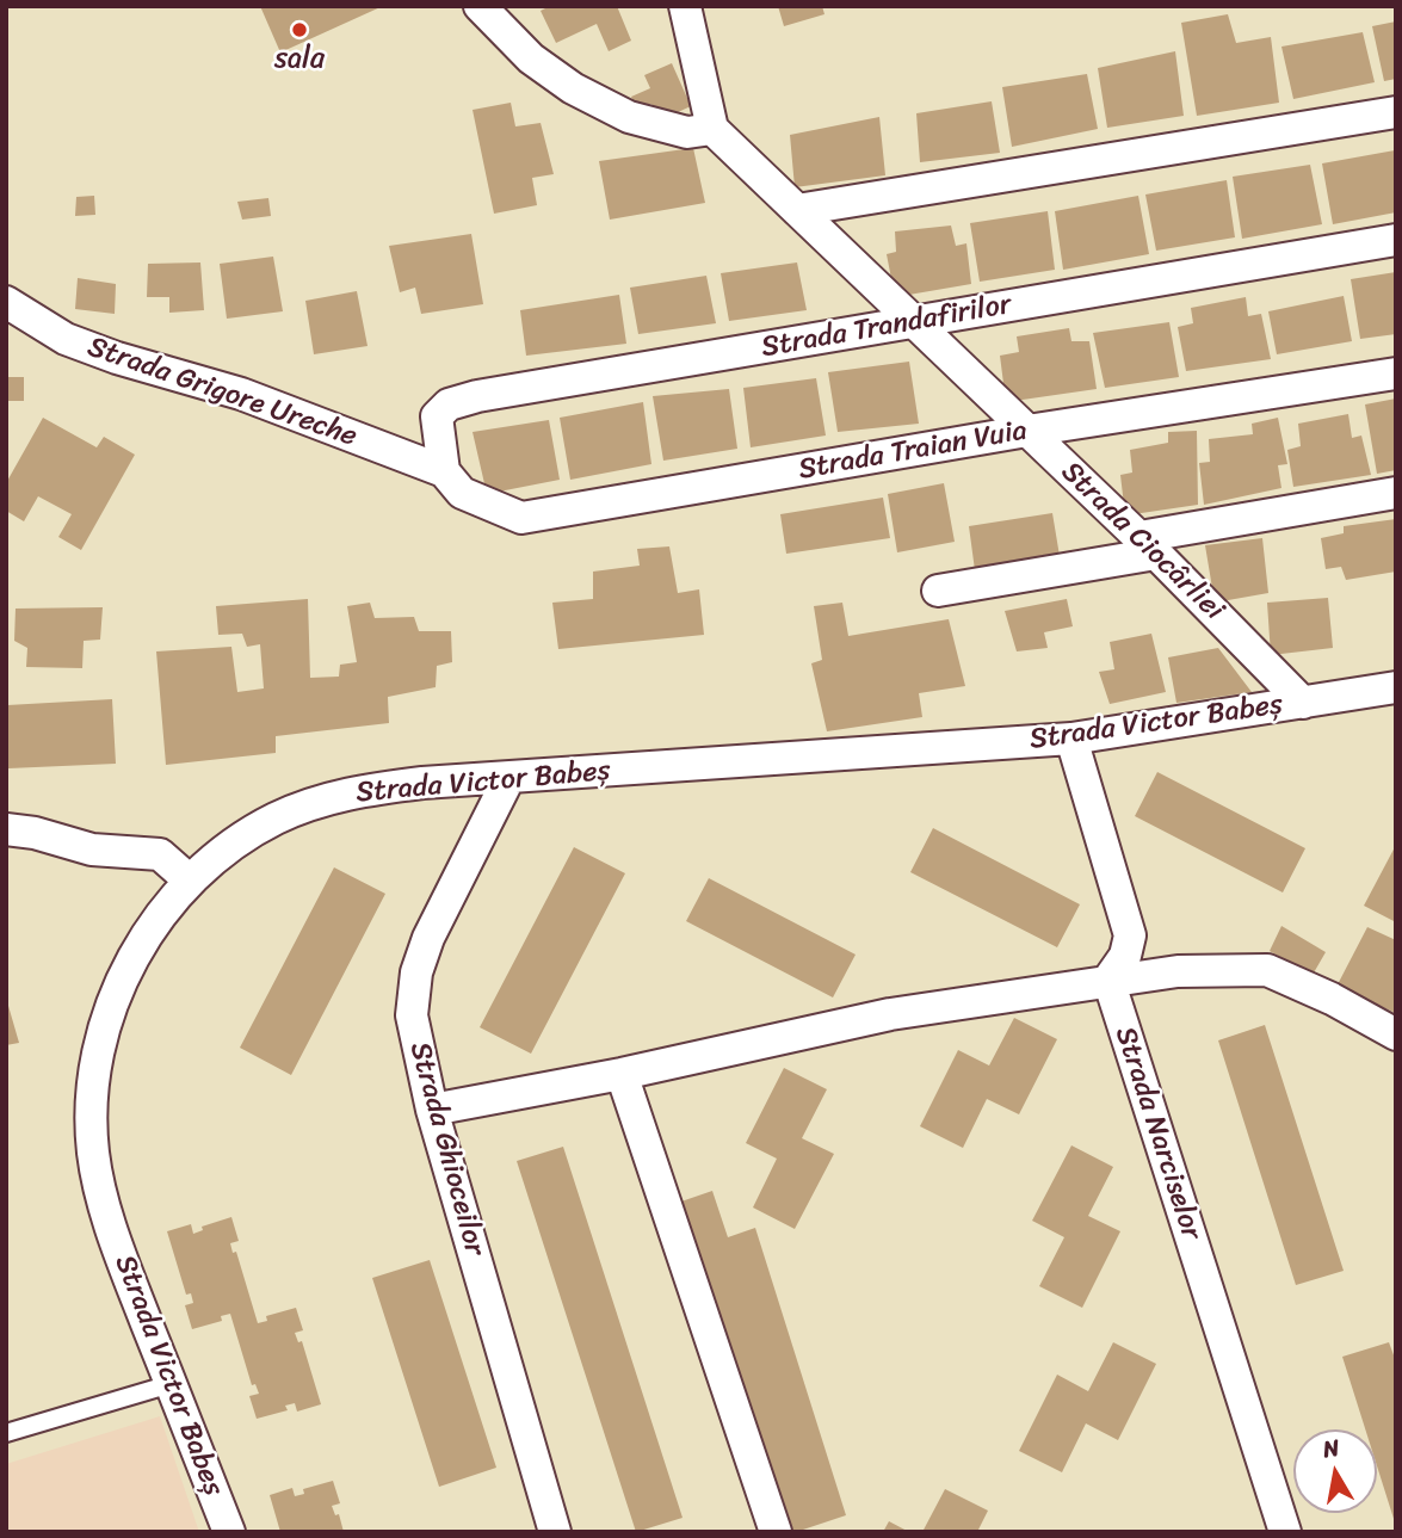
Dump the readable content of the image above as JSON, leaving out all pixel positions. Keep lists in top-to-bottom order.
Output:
{
  "streets": {
    "street": [
      "Strada Trandafirilor",
      "Strada Grigore Ureche",
      "Strada Traian Vuia",
      "Strada Ciocârliei",
      "Strada Victor Babeș",
      "Strada Narciselor",
      "Strada Ghioceilor"
    ]
  },
  "crossings": [
    ["Strada Trandafirilor", "Strada Grigore Ureche"],
    ["Strada Trandafirilor", "Strada Traian Vuia"],
    ["Strada Trandafirilor", "Strada Ciocârliei"],
    ["Strada Grigore Ureche", "Strada Traian Vuia"],
    ["Strada Traian Vuia", "Strada Ciocârliei"],
    ["Strada Ciocârliei", "Strada Victor Babeș"],
    ["Strada Victor Babeș", "Strada Ghioceilor"]
  ],
  "places": ["sala"],
  "north": "top"
}
